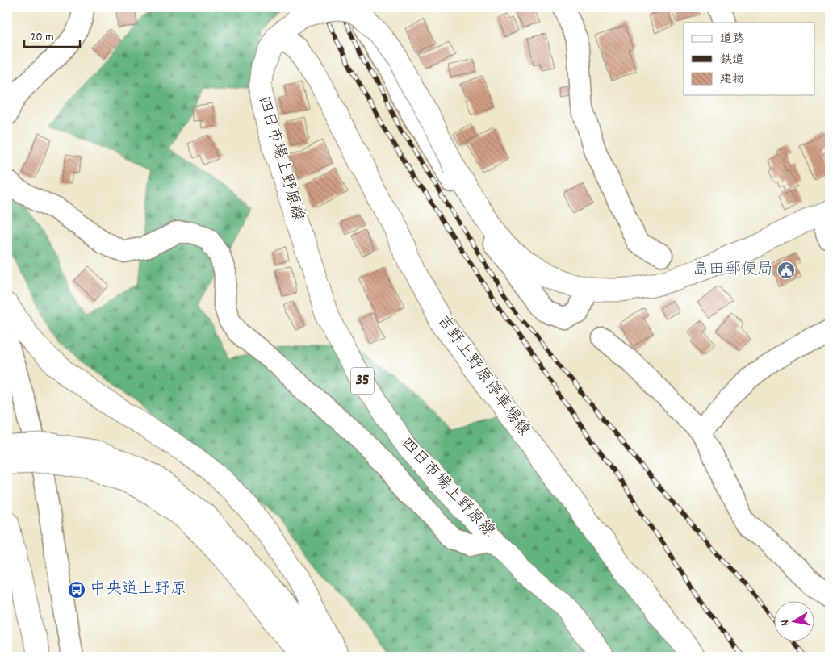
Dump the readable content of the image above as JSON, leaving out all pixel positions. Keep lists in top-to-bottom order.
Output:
{
  "streets": {
    "main road": ["四日市場上野原線", "吉野上野原停車場線", "35"]
  },
  "crossings": [
    ["四日市場上野原線", "吉野上野原停車場線"]
  ],
  "places": {
    "public building": ["島田郵便局"],
    "bus stop": ["中央道上野原"]
  },
  "legend": ["道路", "鉄道", "建物"],
  "scale_bar": "20 m",
  "north": "left"
}
